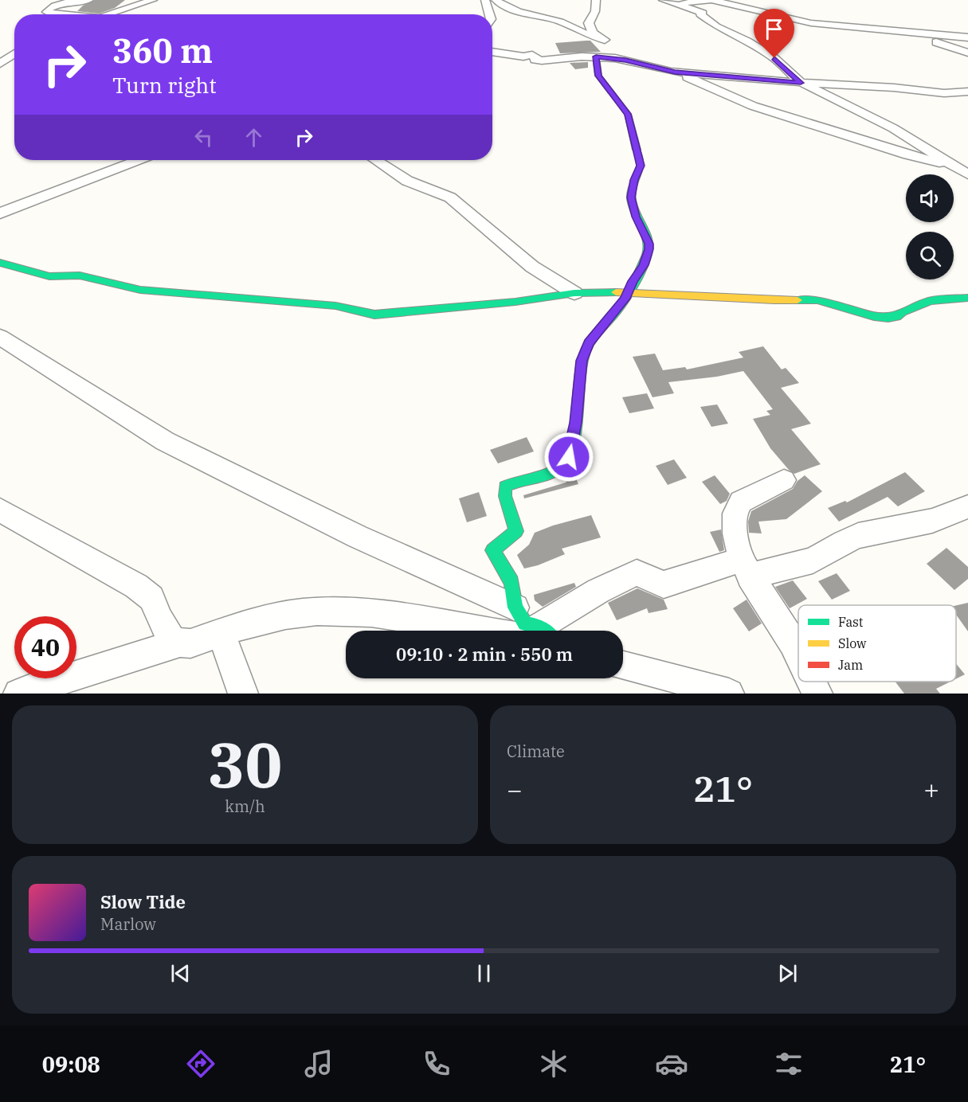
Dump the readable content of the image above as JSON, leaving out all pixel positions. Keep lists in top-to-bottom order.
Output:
{
  "legend": ["Fast", "Slow", "Jam"],
  "page": {
    "turn": ["360 m", "Turn right"],
    "limit": "40",
    "trip": "09:10 · 2 min · 550 m",
    "tile": [
      ["30", "km/h"],
      "Climate"
    ],
    "heat": ["−", "21°", "+"],
    "song": ["Slow Tide", "Marlow"],
    "tabs": ["09:08", "21°"]
  }
}
